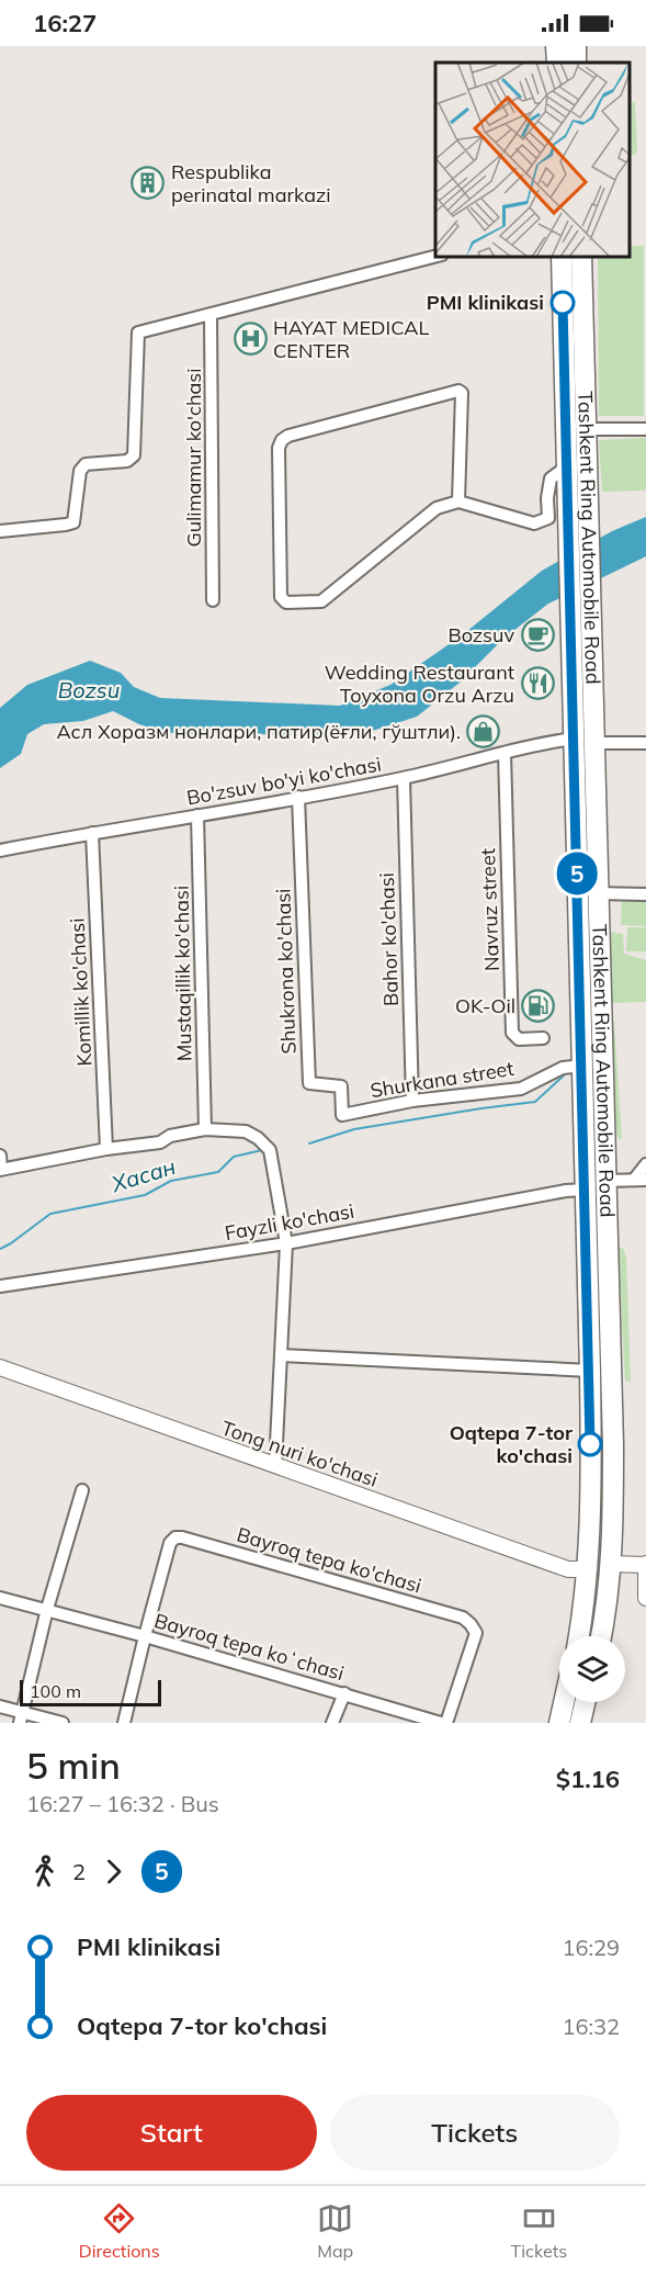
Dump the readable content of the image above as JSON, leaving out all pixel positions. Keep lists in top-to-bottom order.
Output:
{
  "streets": {
    "highway": ["Tashkent Ring Automobile Road"],
    "street": [
      "Gulimamur ko'chasi",
      "Bo'zsuv bo'yi ko'chasi",
      "Navruz street",
      "Bahor ko'chasi",
      "Shukrona ko'chasi",
      "Mustaqillik ko'chasi",
      "Komillik ko'chasi",
      "Shurkana street",
      "Fayzli ko'chasi",
      "Tong nuri ko'chasi",
      "Bayroq tepa ko'chasi",
      "Bayroq tepa koʻchasi"
    ]
  },
  "crossings": [
    ["Tashkent Ring Automobile Road", "Bo'zsuv bo'yi ko'chasi"],
    ["Tashkent Ring Automobile Road", "Shurkana street"],
    ["Tashkent Ring Automobile Road", "Fayzli ko'chasi"],
    ["Tashkent Ring Automobile Road", "Tong nuri ko'chasi"],
    ["Bo'zsuv bo'yi ko'chasi", "Navruz street"],
    ["Bo'zsuv bo'yi ko'chasi", "Bahor ko'chasi"],
    ["Bo'zsuv bo'yi ko'chasi", "Shukrona ko'chasi"],
    ["Bo'zsuv bo'yi ko'chasi", "Mustaqillik ko'chasi"],
    ["Bo'zsuv bo'yi ko'chasi", "Komillik ko'chasi"],
    ["Bahor ko'chasi", "Shukrona ko'chasi"],
    ["Bahor ko'chasi", "Shurkana street"],
    ["Shukrona ko'chasi", "Shurkana street"],
    ["Bayroq tepa ko'chasi", "Bayroq tepa koʻchasi"]
  ],
  "water": ["Bozsu", "Хасан"],
  "places": {
    "building": ["Respublika perinatal markazi"],
    "other": ["PMI klinikasi", "Oqtepa 7-tor ko'chasi"],
    "hospital": ["HAYAT MEDICAL CENTER"],
    "cafe": ["Bozsuv"],
    "restaurant": ["Wedding Restaurant Toyxona Orzu Arzu"],
    "shop": ["Асл Хоразм нонлари, патир(ёғли, гўштли)."],
    "fuel station": ["OK-Oil"]
  },
  "lines": ["bus line 5"],
  "scale_bar": "100 m",
  "page": {
    "status": "16:27",
    "on_map": "5",
    "scale": "100 m",
    "heading": ["5 min", "16:27 – 16:32 · Bus", "$1.16"],
    "legs": ["2", "5"],
    "list": [
      {
        "name": "PMI klinikasi",
        "value": "16:29"
      },
      {
        "name": "Oqtepa 7-tor ko'chasi",
        "value": "16:32"
      }
    ],
    "buttons": ["Start", "Tickets"],
    "tabs": ["Directions", "Map", "Tickets"]
  }
}
